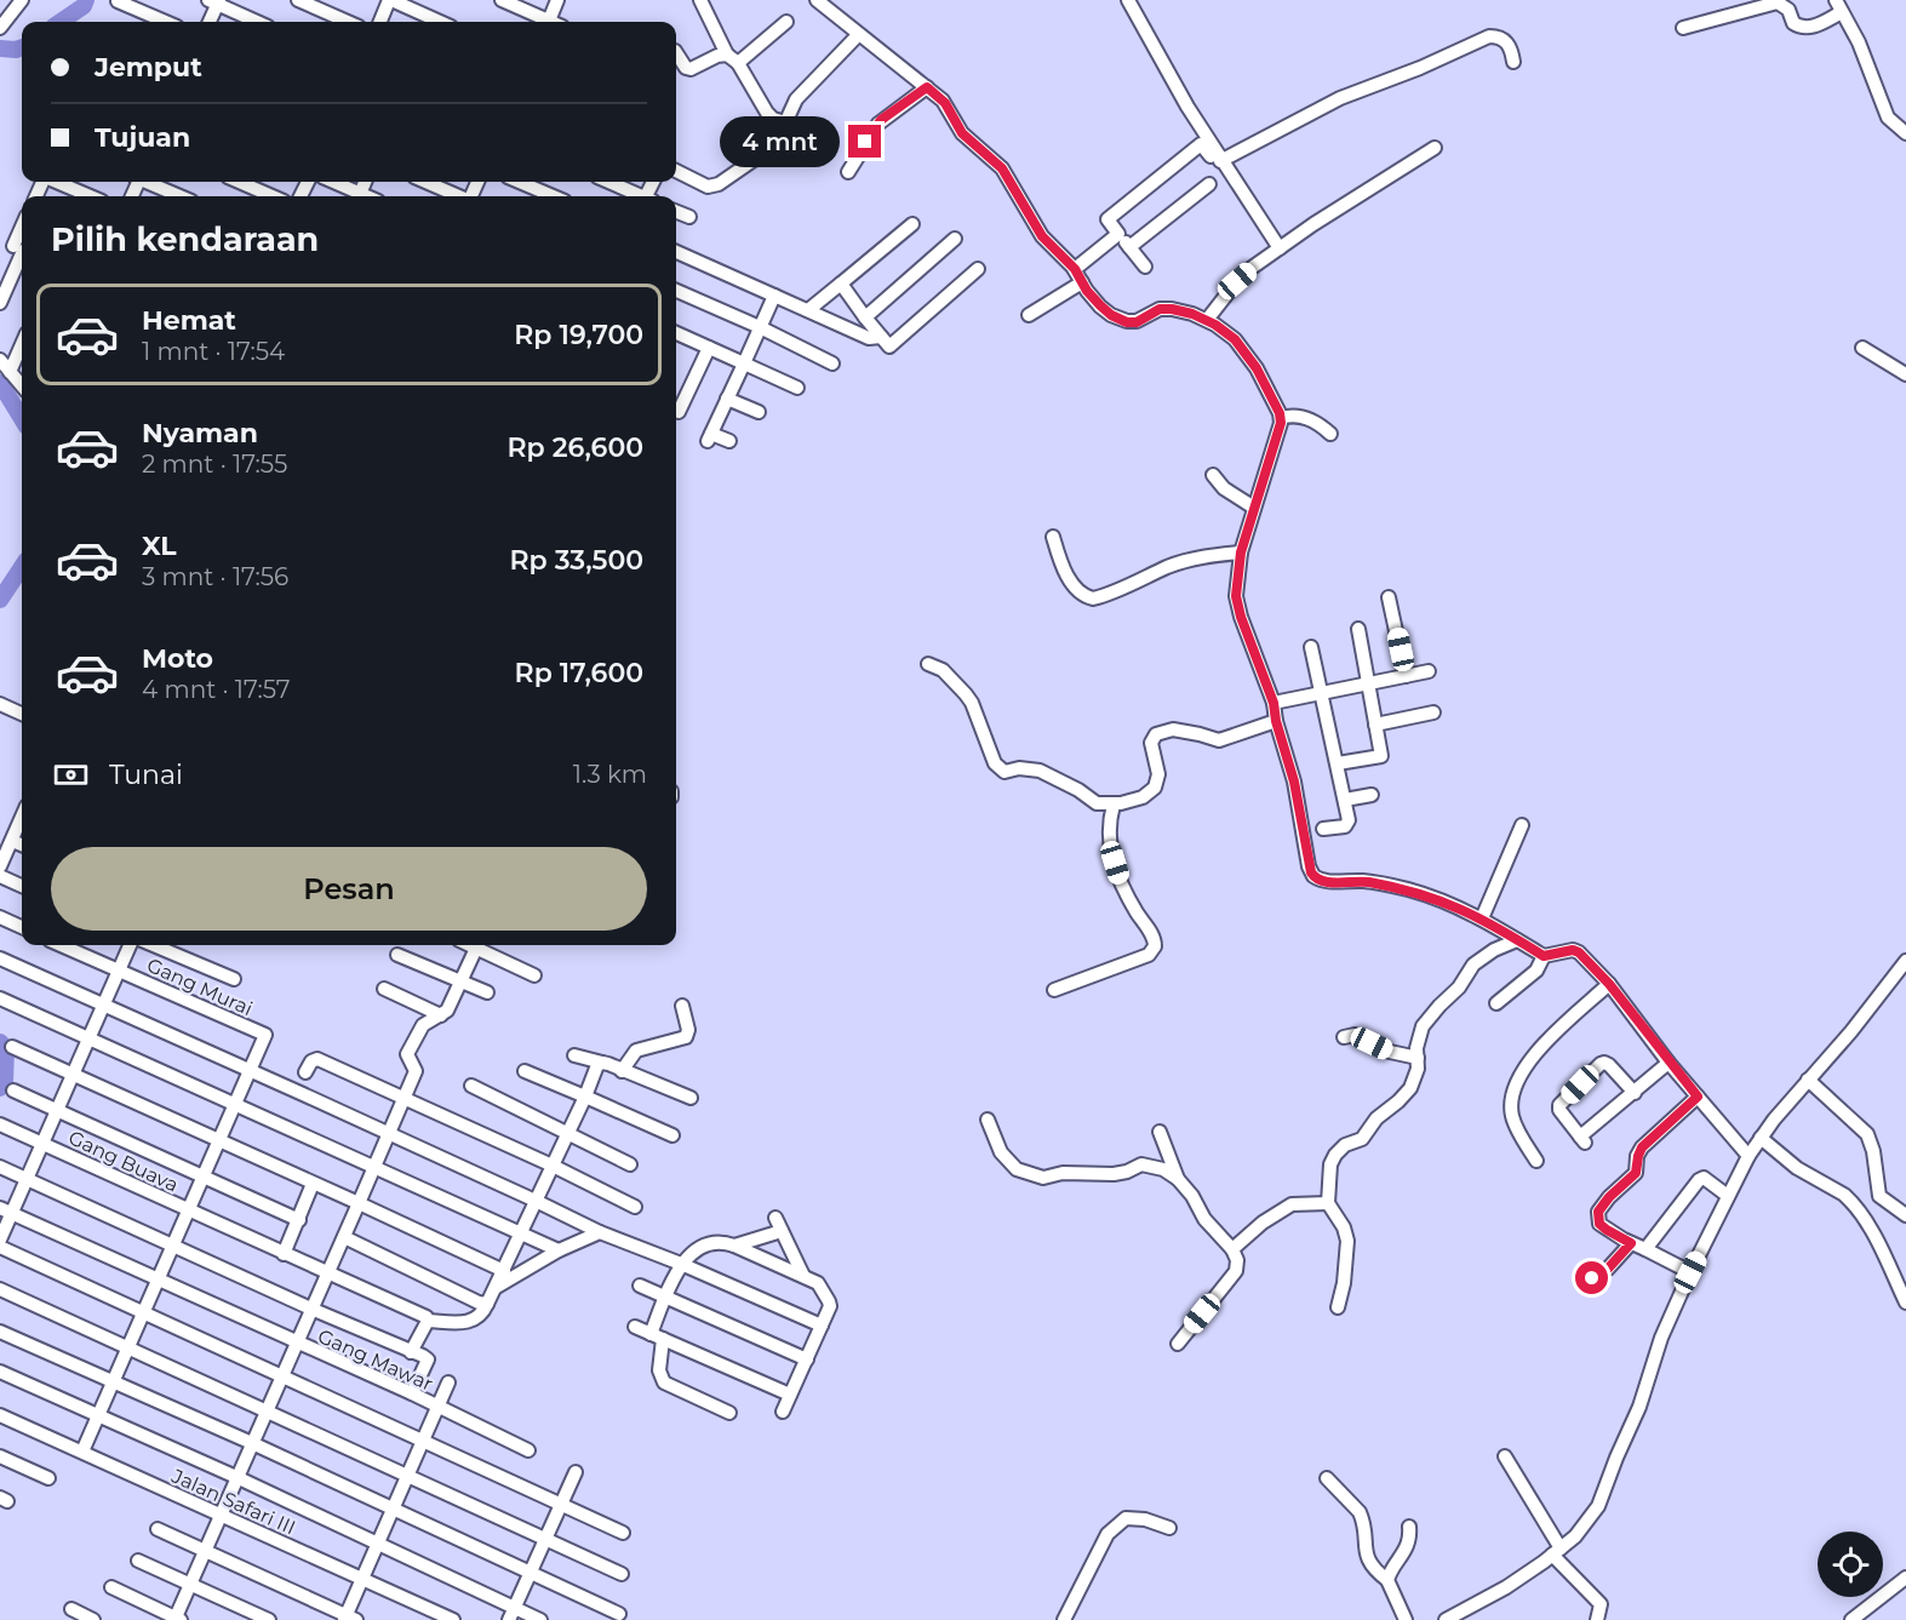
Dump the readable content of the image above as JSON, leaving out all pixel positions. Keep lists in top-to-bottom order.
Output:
{
  "streets": {
    "street": [
      "Gang Murai",
      "Gang Buava",
      "Gang Mawar",
      "Jalan Safari III"
    ]
  },
  "page": {
    "banner": ["Jemput", "Tujuan"],
    "bubble": "4 mnt",
    "heading": "Pilih kendaraan",
    "list": [
      {
        "name": "Hemat",
        "note": "1 mnt · 17:54",
        "value": "Rp 19,700"
      },
      {
        "name": "Nyaman",
        "note": "2 mnt · 17:55",
        "value": "Rp 26,600"
      },
      {
        "name": "XL",
        "note": "3 mnt · 17:56",
        "value": "Rp 33,500"
      },
      {
        "name": "Moto",
        "note": "4 mnt · 17:57",
        "value": "Rp 17,600"
      }
    ],
    "pay": ["Tunai", "1.3 km"],
    "buttons": "Pesan"
  }
}
